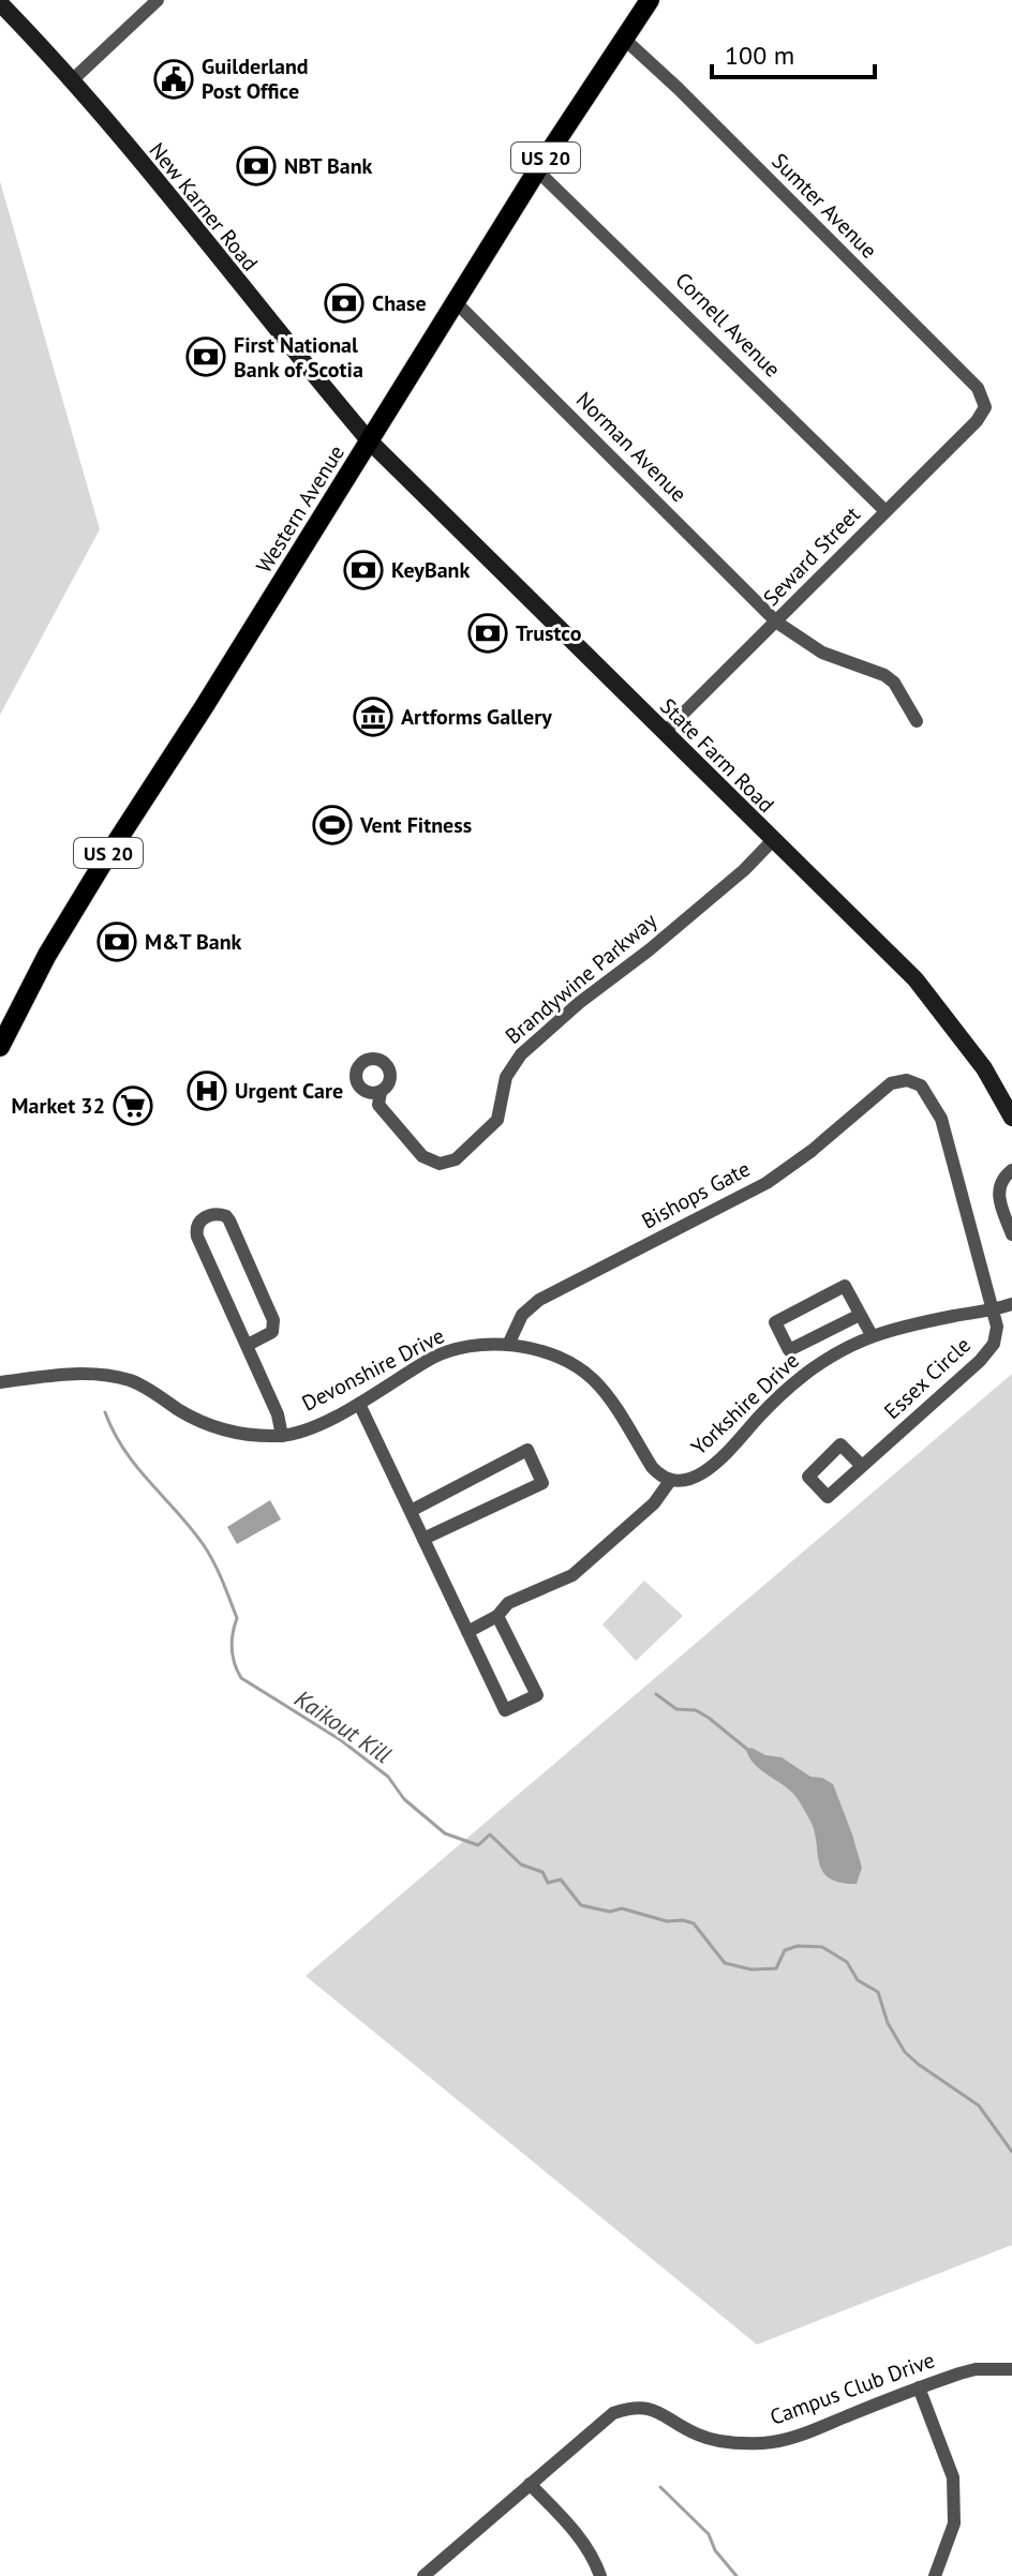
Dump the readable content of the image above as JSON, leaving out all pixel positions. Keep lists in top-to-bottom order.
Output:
{
  "streets": {
    "main road": [
      "US 20",
      "New Karner Road",
      "Western Avenue",
      "State Farm Road"
    ],
    "street": [
      "Sumter Avenue",
      "Cornell Avenue",
      "Norman Avenue",
      "Seward Street",
      "Brandywine Parkway",
      "Bishops Gate",
      "Devonshire Drive",
      "Essex Circle",
      "Yorkshire Drive",
      "Campus Club Drive"
    ]
  },
  "crossings": [
    ["Sumter Avenue", "Western Avenue"],
    ["Sumter Avenue", "Seward Street"],
    ["New Karner Road", "Western Avenue"],
    ["New Karner Road", "State Farm Road"],
    ["Cornell Avenue", "Western Avenue"],
    ["Cornell Avenue", "Seward Street"],
    ["Norman Avenue", "Western Avenue"],
    ["Norman Avenue", "Seward Street"],
    ["Western Avenue", "State Farm Road"],
    ["Seward Street", "State Farm Road"],
    ["State Farm Road", "Brandywine Parkway"],
    ["Bishops Gate", "Devonshire Drive"],
    ["Bishops Gate", "Essex Circle"],
    ["Devonshire Drive", "Yorkshire Drive"],
    ["Essex Circle", "Yorkshire Drive"]
  ],
  "water": ["Kaikout Kill"],
  "places": {
    "public building": ["Guilderland Post Office"],
    "bank": [
      "NBT Bank",
      "Chase",
      "First National Bank of Scotia",
      "KeyBank",
      "Trustco",
      "M&T Bank"
    ],
    "museum": ["Artforms Gallery"],
    "sports": ["Vent Fitness"],
    "hospital": ["Urgent Care"],
    "supermarket": ["Market 32"]
  },
  "scale_bar": "100 m"
}
